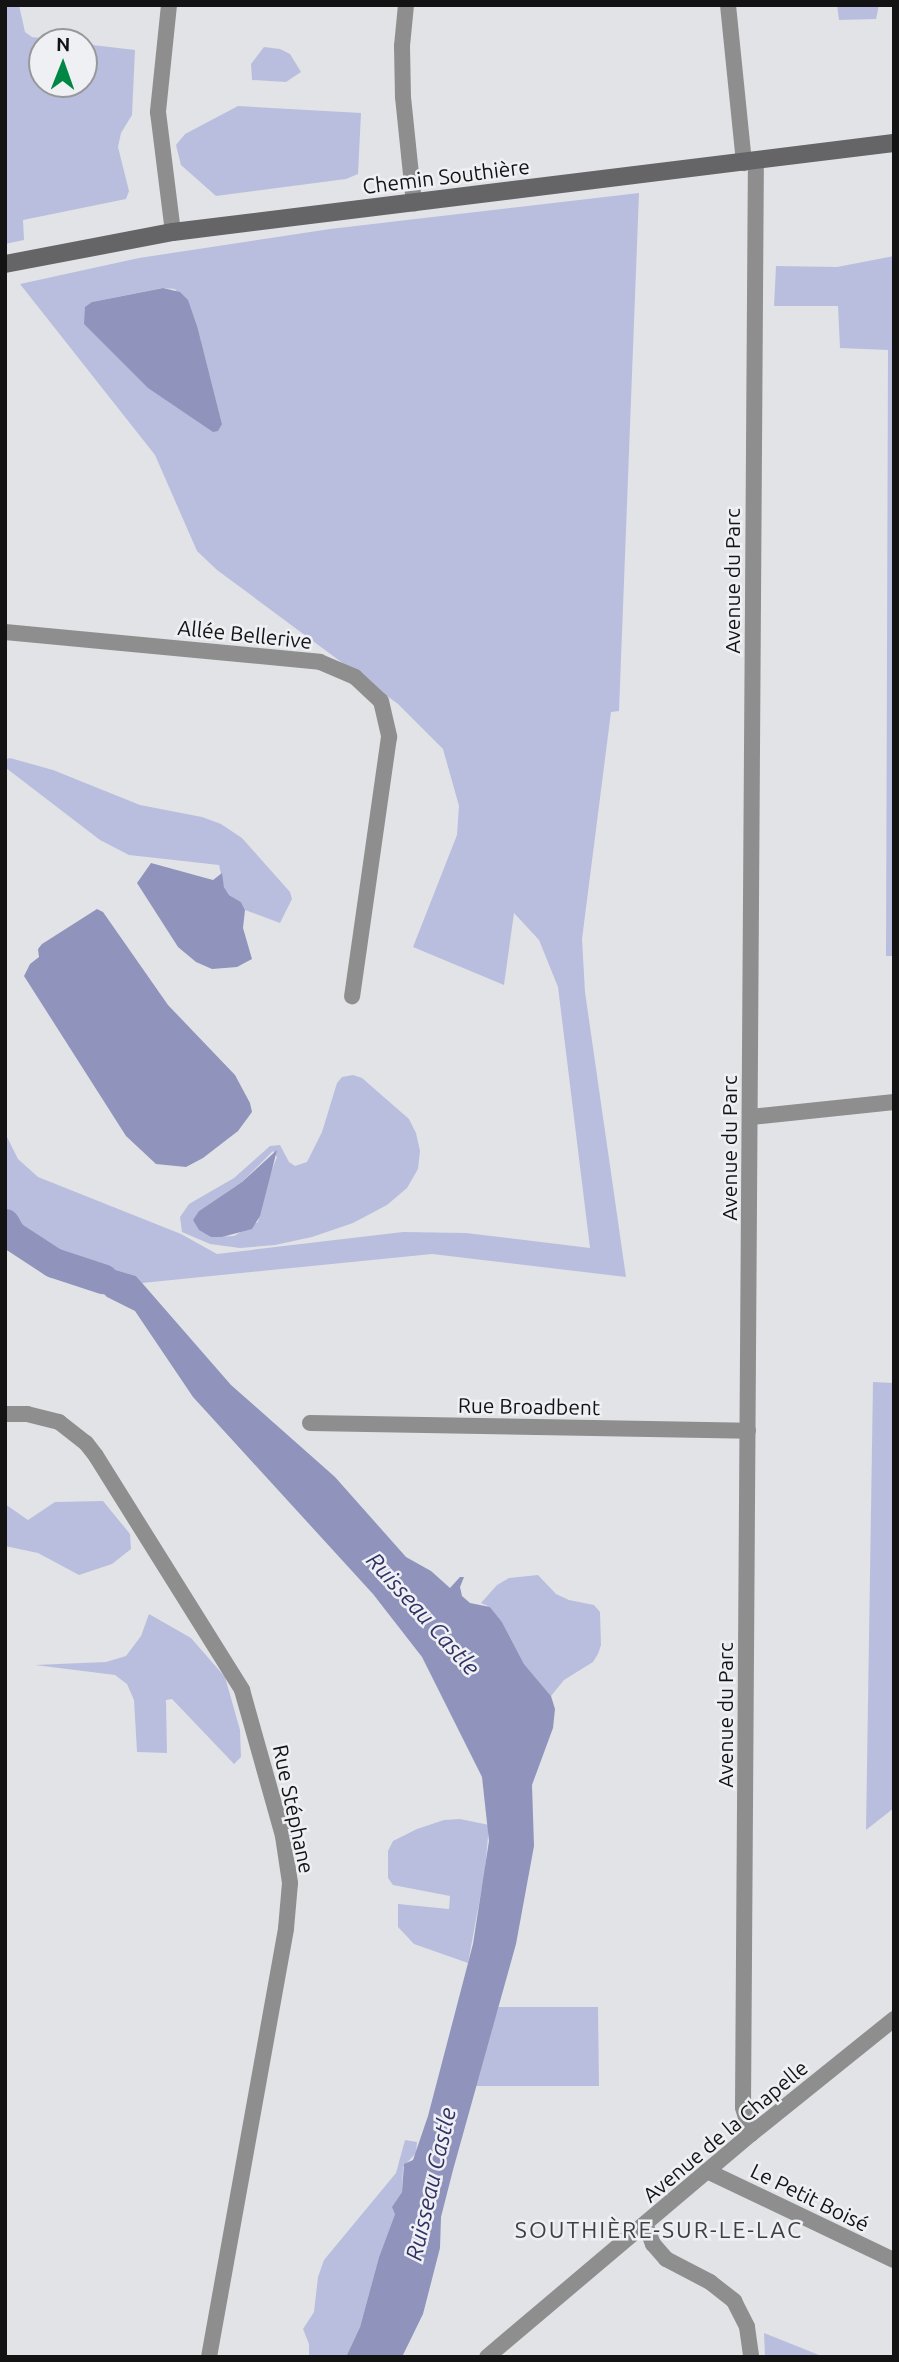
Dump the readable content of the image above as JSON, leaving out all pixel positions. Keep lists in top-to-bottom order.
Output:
{
  "streets": {
    "street": [
      "Chemin Southière",
      "Avenue du Parc",
      "Allée Bellerive",
      "Rue Broadbent",
      "Rue Stéphane",
      "Avenue de la Chapelle",
      "Le Petit Boisé"
    ]
  },
  "crossings": [
    ["Chemin Southière", "Avenue du Parc"],
    ["Avenue du Parc", "Rue Broadbent"],
    ["Avenue du Parc", "Avenue de la Chapelle"],
    ["Avenue de la Chapelle", "Le Petit Boisé"]
  ],
  "districts": ["SOUTHIÈRE-SUR-LE-LAC"],
  "water": ["Ruisseau Castle"],
  "north": "top"
}
